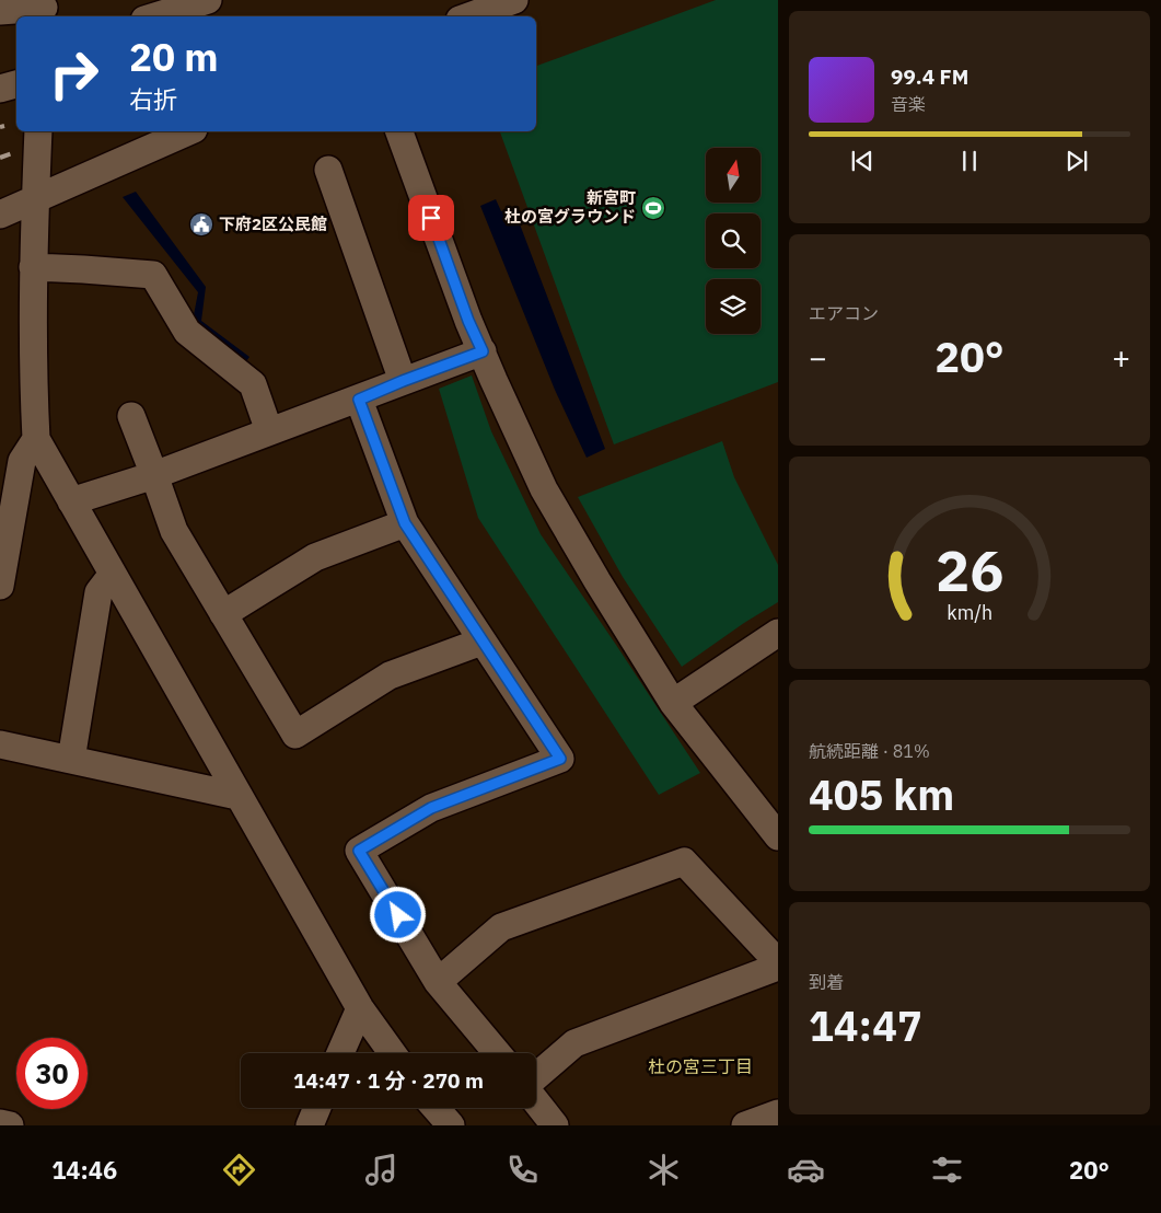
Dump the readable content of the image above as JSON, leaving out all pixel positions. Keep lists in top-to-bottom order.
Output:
{
  "districts": ["杜の宮三丁目"],
  "places": {
    "sports": ["新宮町 杜の宮グラウンド"],
    "public building": ["下府2区公民館"]
  },
  "north": "top",
  "page": {
    "turn": ["20 m", "右折"],
    "song": ["99.4 FM", "音楽"],
    "tile": [
      "エアコン",
      ["航続距離 · 81%", "405 km"],
      ["到着", "14:47"]
    ],
    "heat": ["−", "20°", "+"],
    "limit": "30",
    "trip": "14:47 · 1 分 · 270 m",
    "tabs": ["14:46", "20°"],
    "gauge": ["26", "km/h"]
  }
}
